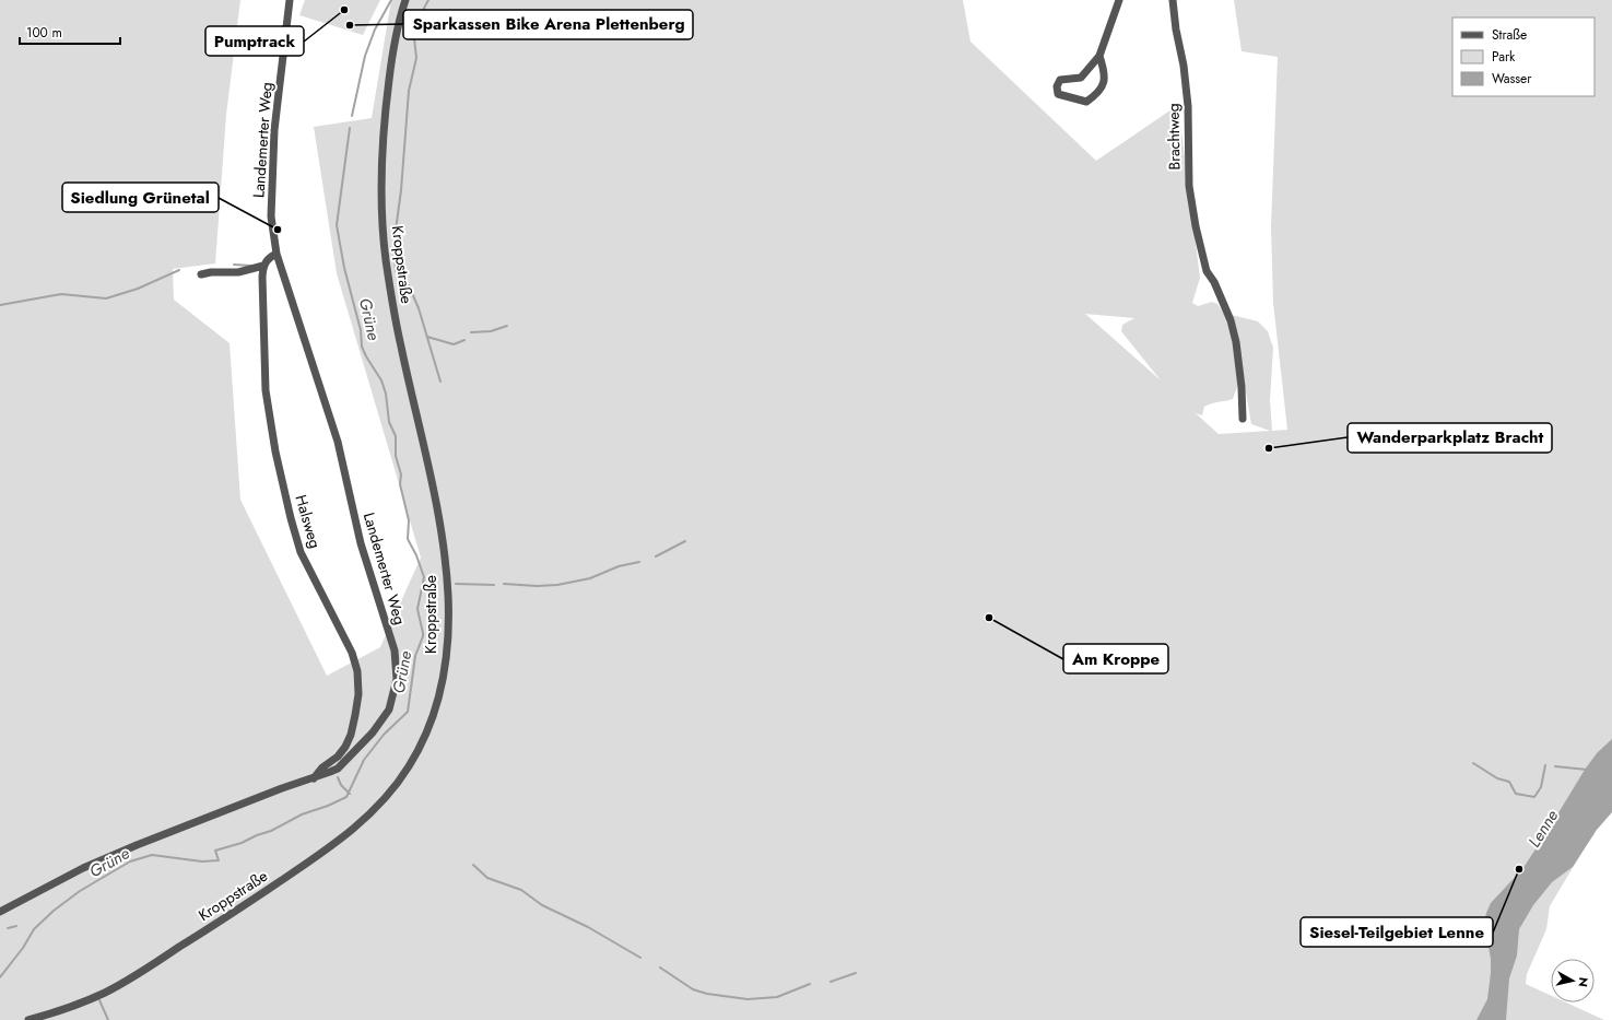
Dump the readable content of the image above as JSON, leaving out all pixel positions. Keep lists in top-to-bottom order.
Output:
{
  "streets": {
    "street": [
      "Brachtweg",
      "Landemerter Weg",
      "Kroppstraße",
      "Halsweg"
    ]
  },
  "crossings": [
    ["Landemerter Weg", "Halsweg"]
  ],
  "water": ["Grüne", "Lenne"],
  "places": [
    "Pumptrack",
    "Sparkassen Bike Arena Plettenberg",
    "Siedlung Grünetal",
    "Wanderparkplatz Bracht",
    "Am Kroppe",
    "Siesel-Teilgebiet Lenne"
  ],
  "legend": ["Straße", "Park", "Wasser"],
  "scale_bar": "100 m",
  "north": "right"
}
